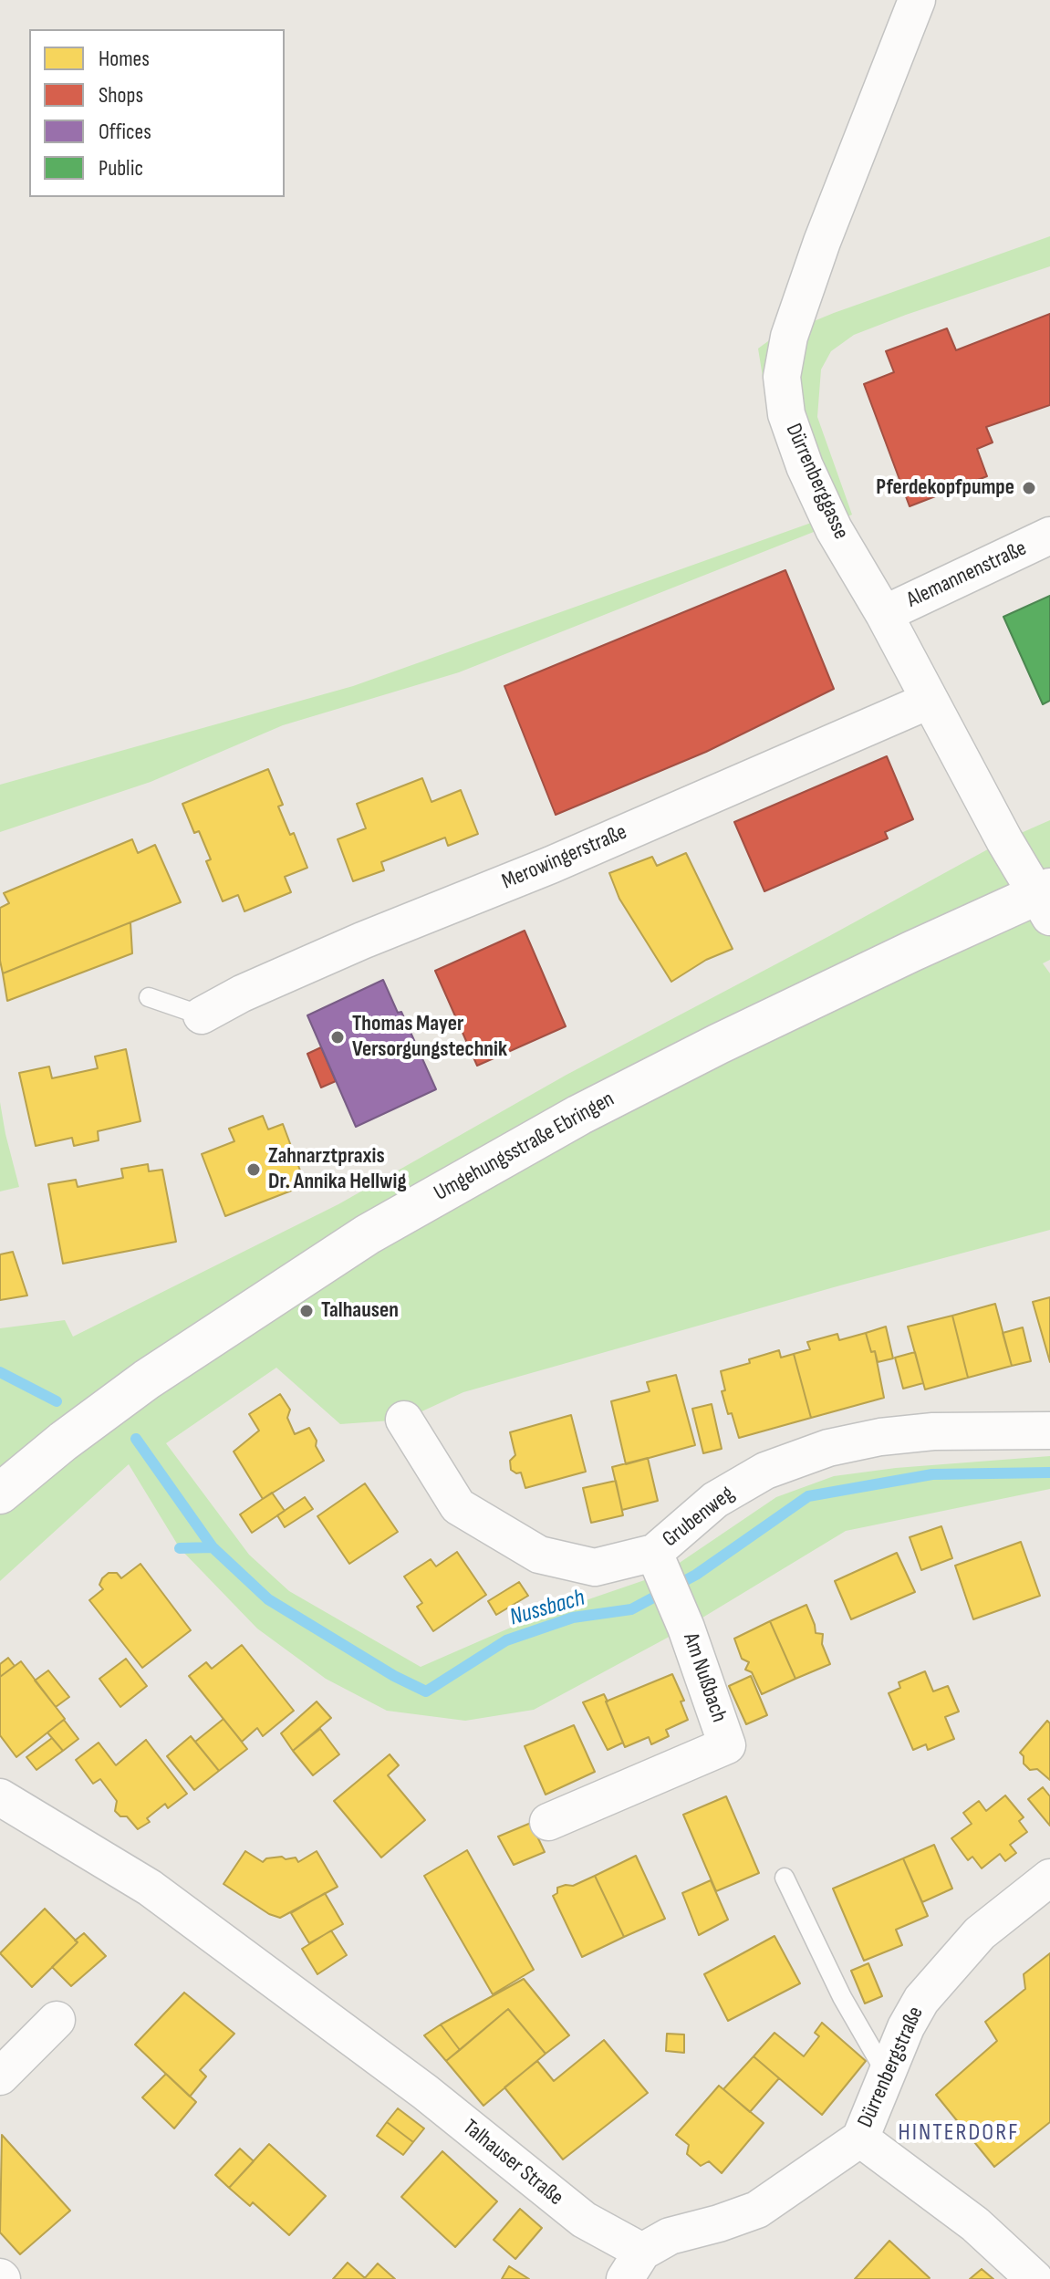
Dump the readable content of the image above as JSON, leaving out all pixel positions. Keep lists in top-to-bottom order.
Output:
{
  "streets": {
    "street": [
      "Dürrenberggasse",
      "Alemannenstraße",
      "Merowingerstraße",
      "Umgehungsstraße Ebringen",
      "Grubenweg",
      "Am Nußbach",
      "Dürrenbergstraße",
      "Talhauser Straße"
    ]
  },
  "crossings": [
    ["Dürrenberggasse", "Alemannenstraße"],
    ["Dürrenberggasse", "Merowingerstraße"],
    ["Dürrenberggasse", "Umgehungsstraße Ebringen"],
    ["Grubenweg", "Am Nußbach"],
    ["Dürrenbergstraße", "Talhauser Straße"]
  ],
  "districts": ["HINTERDORF"],
  "water": ["Nussbach"],
  "places": [
    "Pferdekopfpumpe",
    "Thomas Mayer Versorgungstechnik",
    "Zahnarztpraxis Dr. Annika Hellwig",
    "Talhausen"
  ],
  "legend": [
    "Homes",
    "Shops",
    "Offices",
    "Public"
  ]
}
